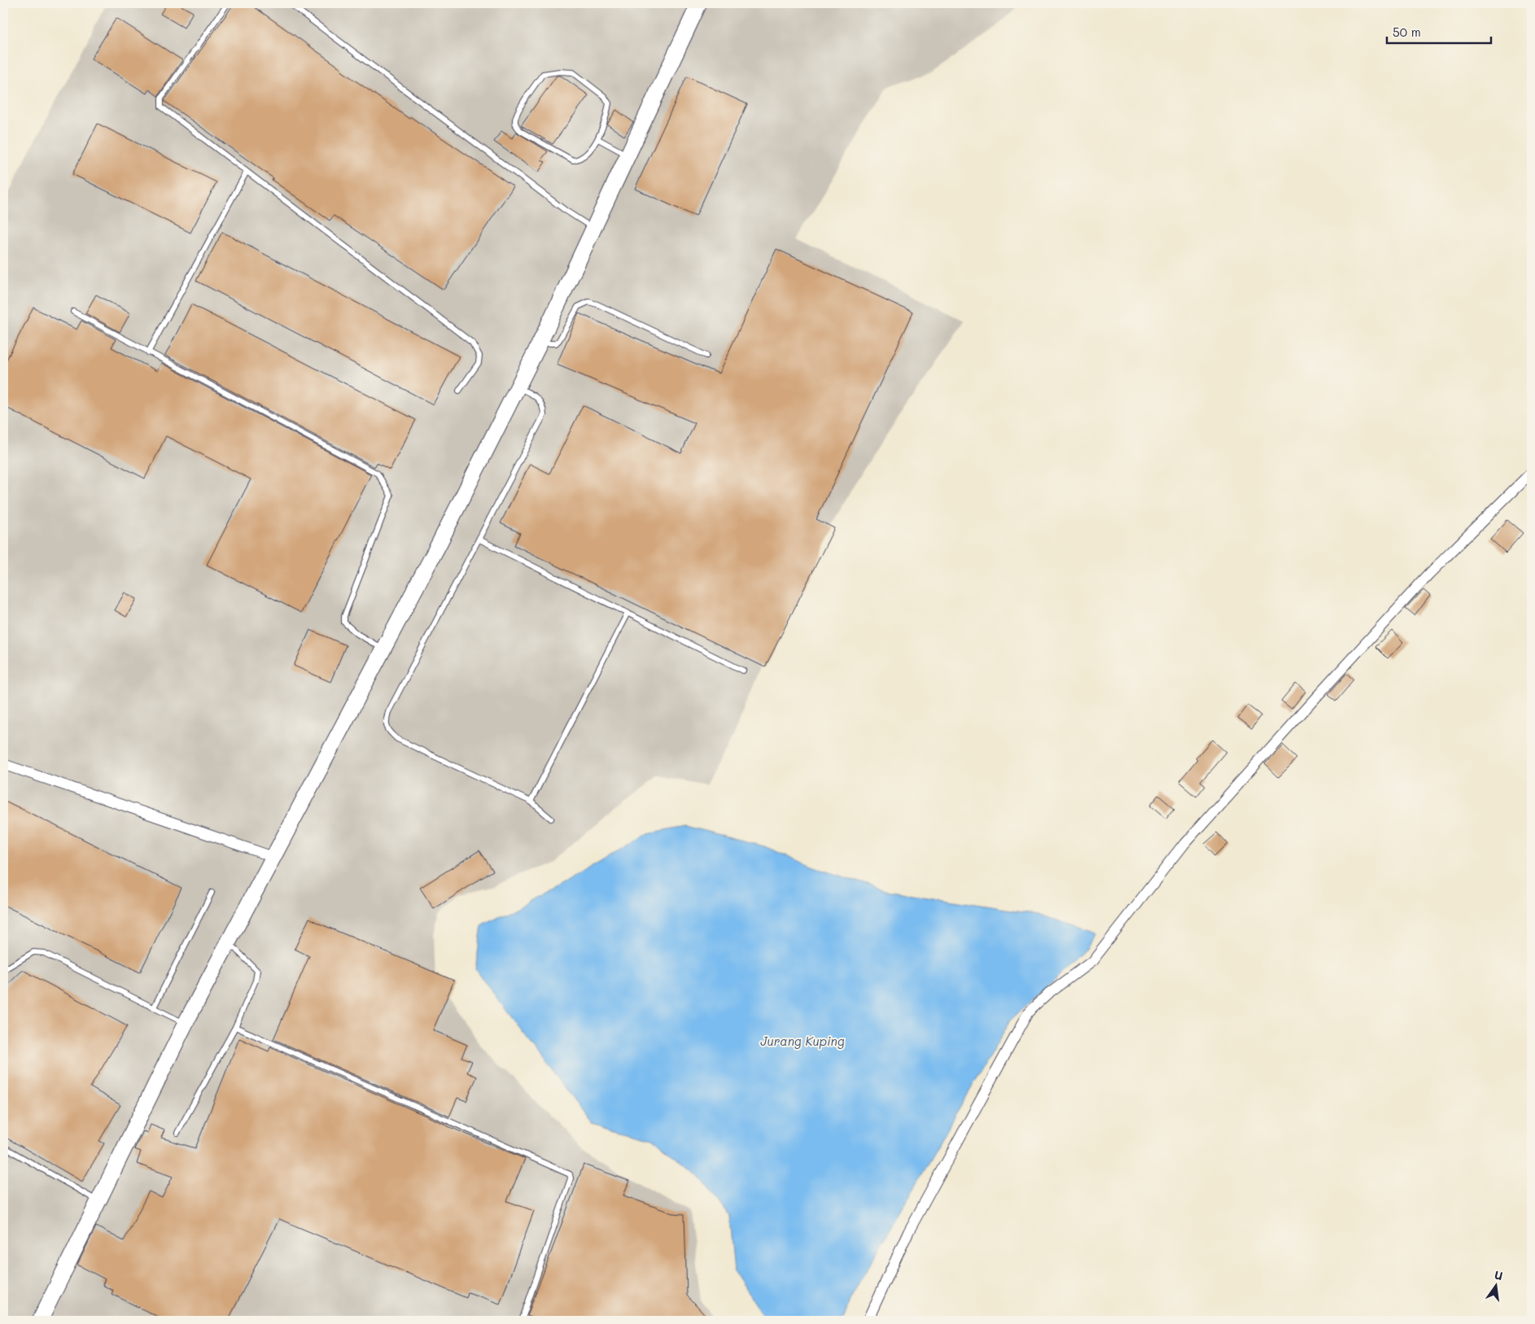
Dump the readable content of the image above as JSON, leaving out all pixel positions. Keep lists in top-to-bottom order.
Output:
{
  "water": ["Jurang Kuping"],
  "scale_bar": "50 m",
  "north": "top"
}
